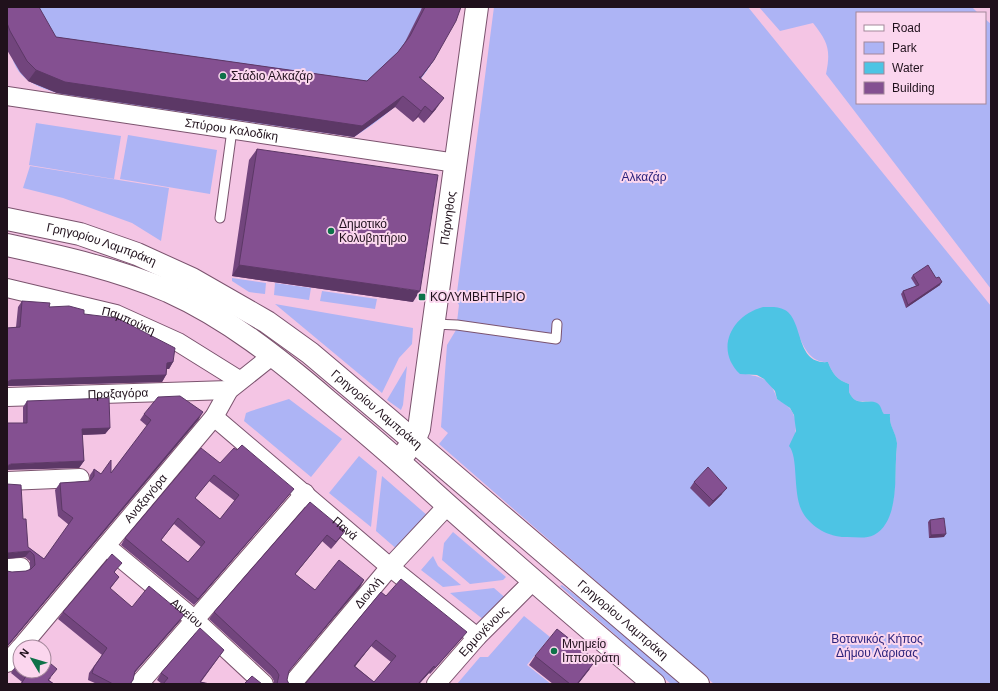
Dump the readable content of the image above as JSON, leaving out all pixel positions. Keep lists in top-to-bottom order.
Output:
{
  "streets": {
    "main road": ["Πάρνηθος", "Γρηγορίου Λαμπράκη"],
    "street": [
      "Σπύρου Καλοδίκη",
      "Παμπούκη",
      "Πραξαγόρα",
      "Αναξαγόρα",
      "Πανά",
      "Διοκλή",
      "Αινείου",
      "Ερμογένους"
    ]
  },
  "crossings": [
    ["Σπύρου Καλοδίκη", "Πάρνηθος"],
    ["Πάρνηθος", "Γρηγορίου Λαμπράκη"],
    ["Γρηγορίου Λαμπράκη", "Αναξαγόρα"],
    ["Γρηγορίου Λαμπράκη", "Διοκλή"],
    ["Γρηγορίου Λαμπράκη", "Ερμογένους"],
    ["Παμπούκη", "Πραξαγόρα"],
    ["Παμπούκη", "Αναξαγόρα"],
    ["Πραξαγόρα", "Αναξαγόρα"],
    ["Αναξαγόρα", "Πανά"],
    ["Αναξαγόρα", "Αινείου"],
    ["Πανά", "Διοκλή"],
    ["Πανά", "Ερμογένους"]
  ],
  "parks": ["Αλκαζάρ", "Βοτανικός Κήπος Δήμου Λάρισας"],
  "places": {
    "other": ["Στάδιο Αλκαζάρ", "Δημοτικό Κολυβητήριο", "Μνημείο Ιπποκράτη"],
    "transit": ["ΚΟΛΥΜΒΗΤΗΡΙΟ"]
  },
  "legend": [
    "Road",
    "Park",
    "Water",
    "Building"
  ],
  "north": "top left"
}
